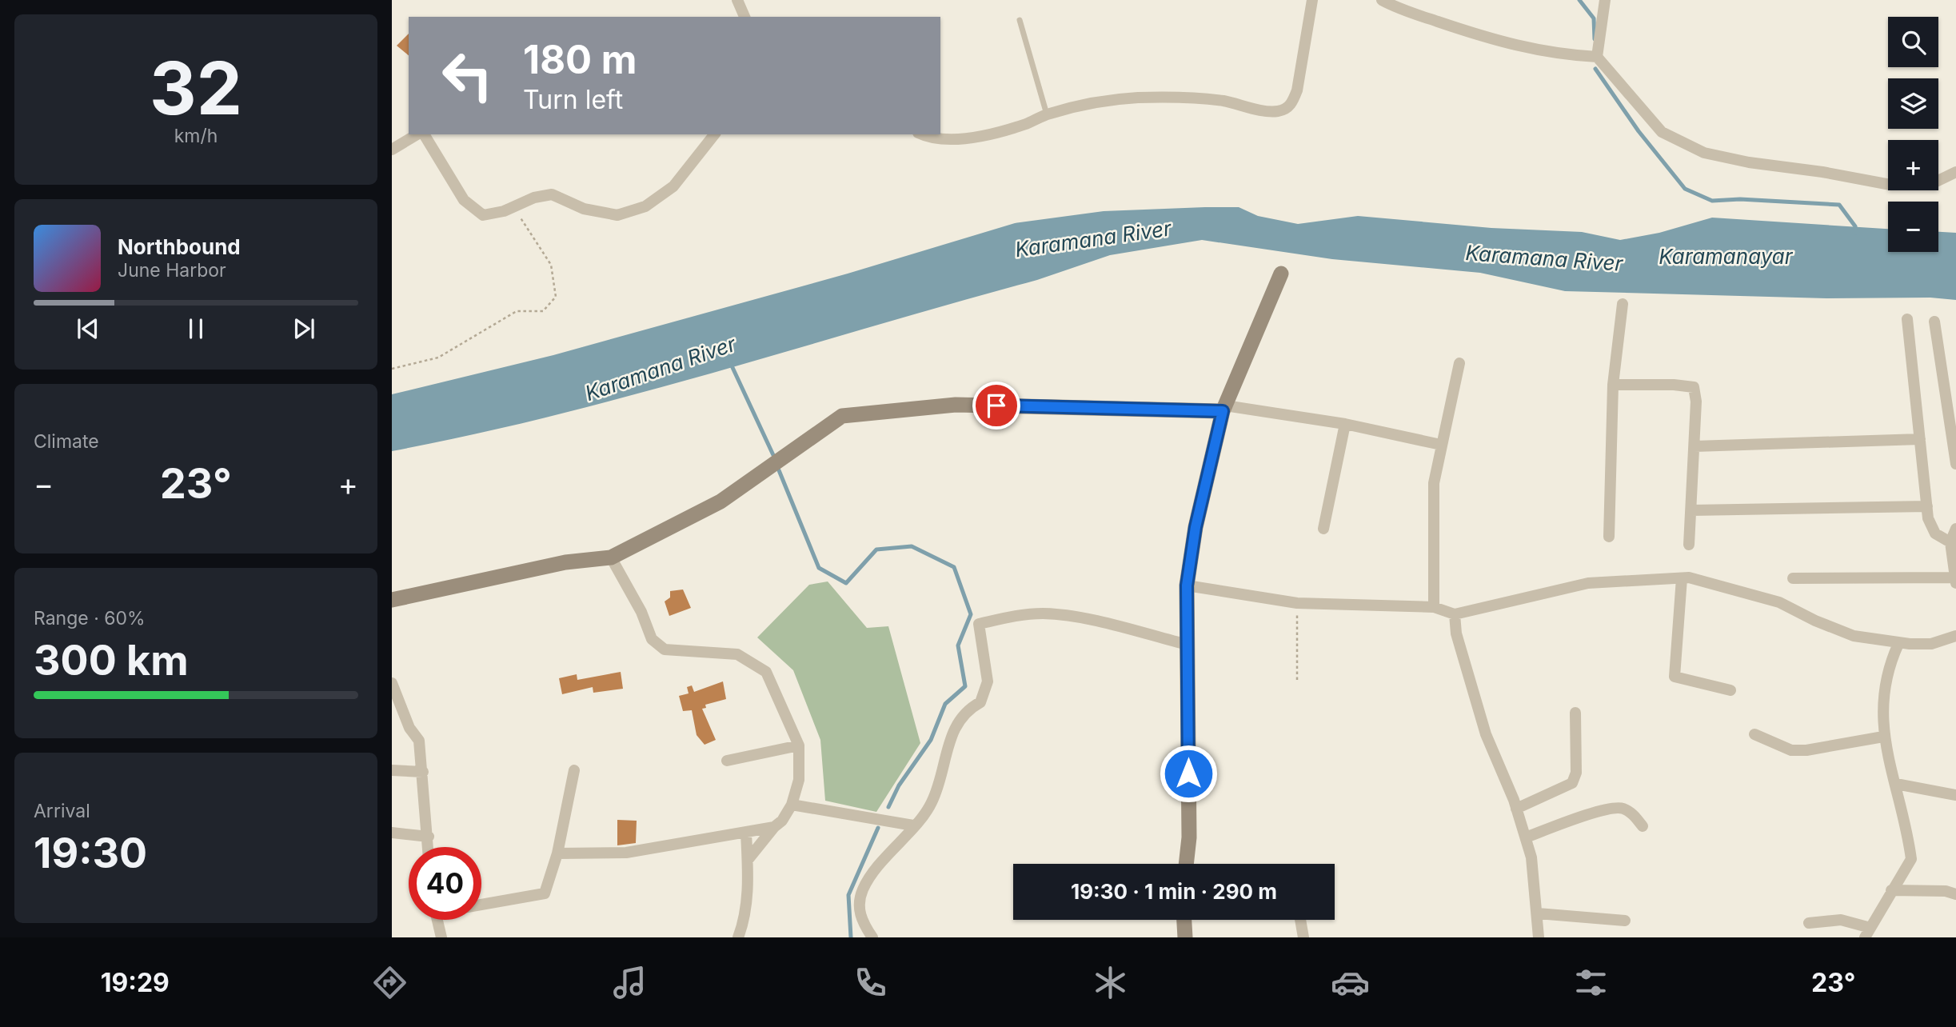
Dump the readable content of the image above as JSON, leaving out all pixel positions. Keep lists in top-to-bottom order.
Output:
{
  "water": ["Karamana River", "Karamanayar"],
  "page": {
    "tile": [
      ["32", "km/h"],
      "Climate",
      ["Range · 60%", "300 km"],
      ["Arrival", "19:30"]
    ],
    "map_buttons": ["+", "−"],
    "turn": ["180 m", "Turn left"],
    "song": ["Northbound", "June Harbor"],
    "heat": ["−", "23°", "+"],
    "limit": "40",
    "trip": "19:30 · 1 min · 290 m",
    "tabs": ["19:29", "23°"]
  }
}
